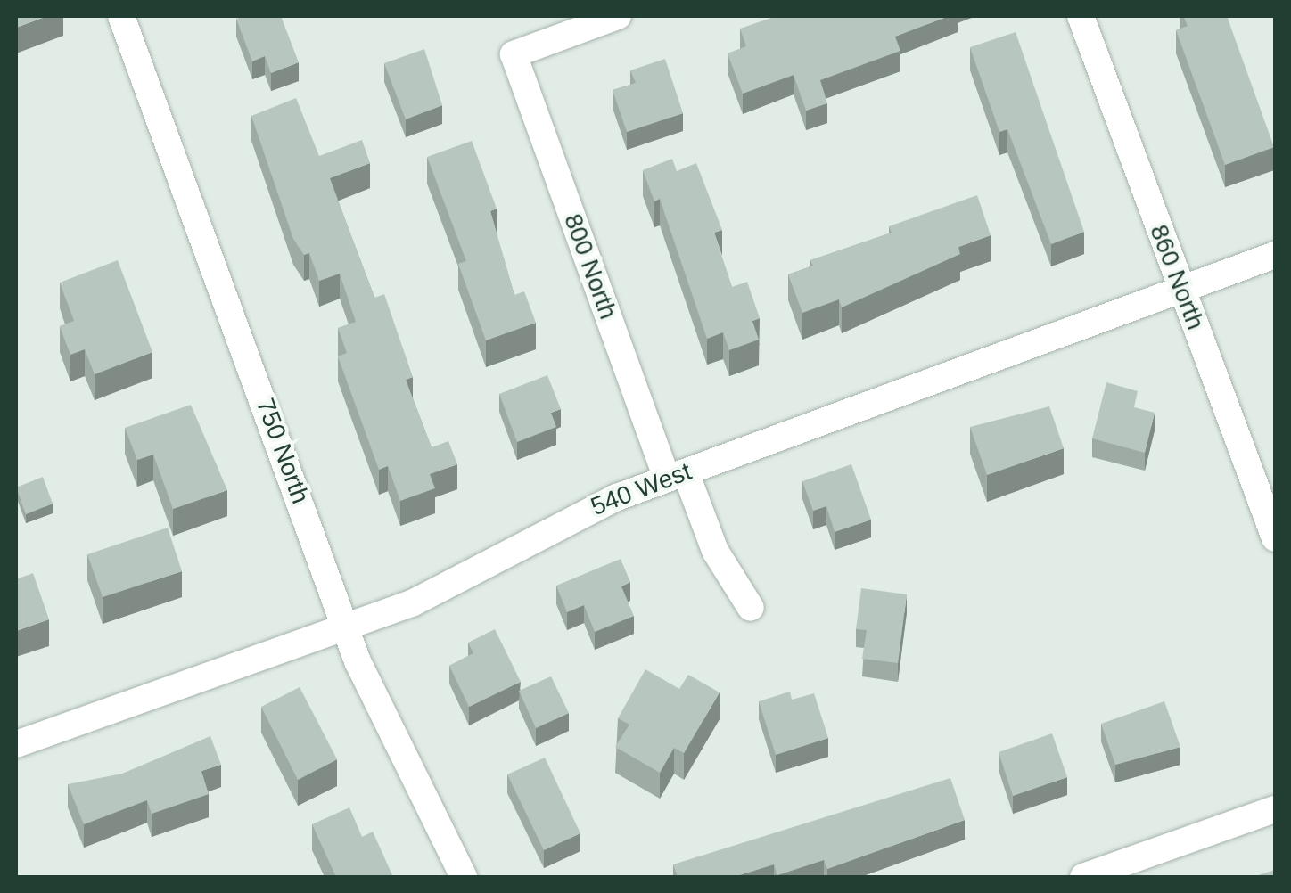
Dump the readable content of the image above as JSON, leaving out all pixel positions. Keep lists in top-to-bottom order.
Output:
{
  "streets": {
    "street": [
      "800 North",
      "860 North",
      "750 North",
      "540 West"
    ]
  },
  "crossings": [
    ["800 North", "540 West"],
    ["860 North", "540 West"],
    ["750 North", "540 West"]
  ]
}
